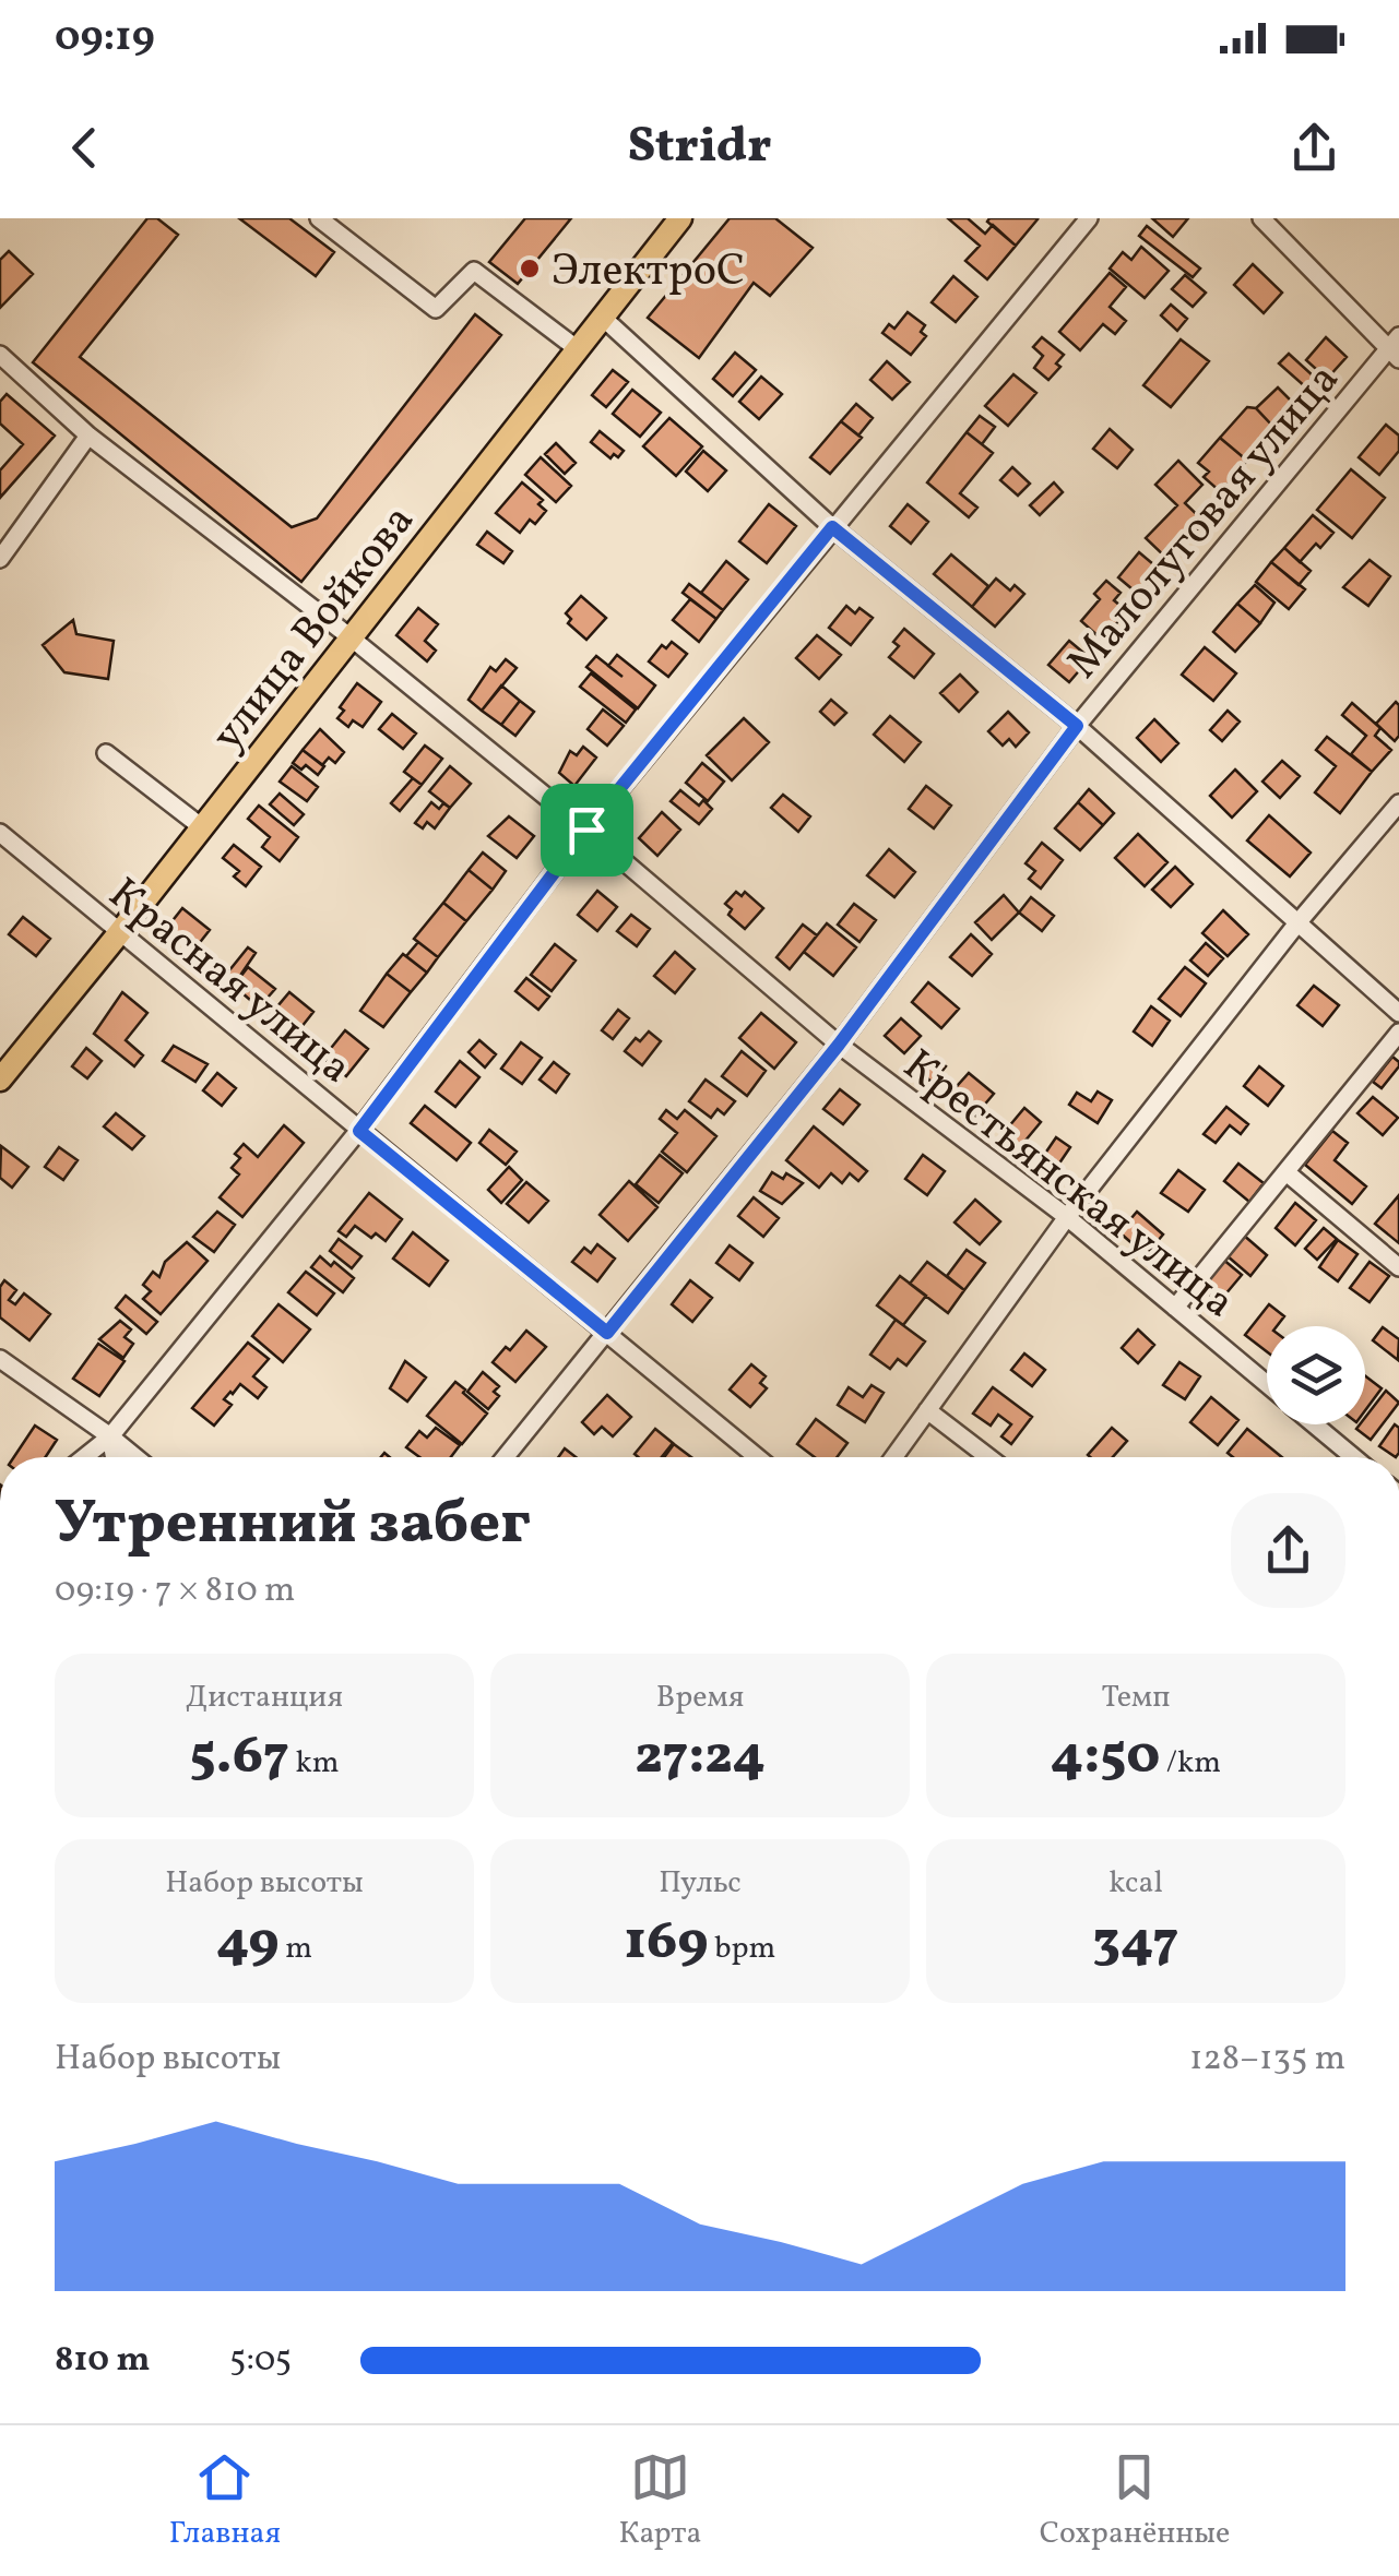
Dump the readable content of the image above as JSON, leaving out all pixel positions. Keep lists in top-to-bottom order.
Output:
{
  "streets": {
    "main road": ["улица Войкова"],
    "street": ["Малолуговая улица", "Красная улица", "Крестьянская улица"]
  },
  "crossings": [
    ["Малолуговая улица", "Красная улица"],
    ["Малолуговая улица", "Крестьянская улица"],
    ["улица Войкова", "Красная улица"],
    ["улица Войкова", "Крестьянская улица"]
  ],
  "places": ["ЭлектроС"],
  "page": {
    "status": "09:19",
    "header": "Stridr",
    "heading": ["Утренний забег", "09:19 · 7 × 810 m"],
    "stats": [
      ["Дистанция", "5.67 km"],
      ["Время", "27:24"],
      ["Темп", "4:50 /km"],
      ["Набор высоты", "49 m"],
      ["Пульс", "169 bpm"],
      ["kcal", "347"]
    ],
    "chart": ["Набор высоты", "128–135 m"],
    "list": [
      {
        "name": "810 m",
        "note": "5:05"
      }
    ],
    "tabs": ["Главная", "Карта", "Сохранённые"]
  }
}
